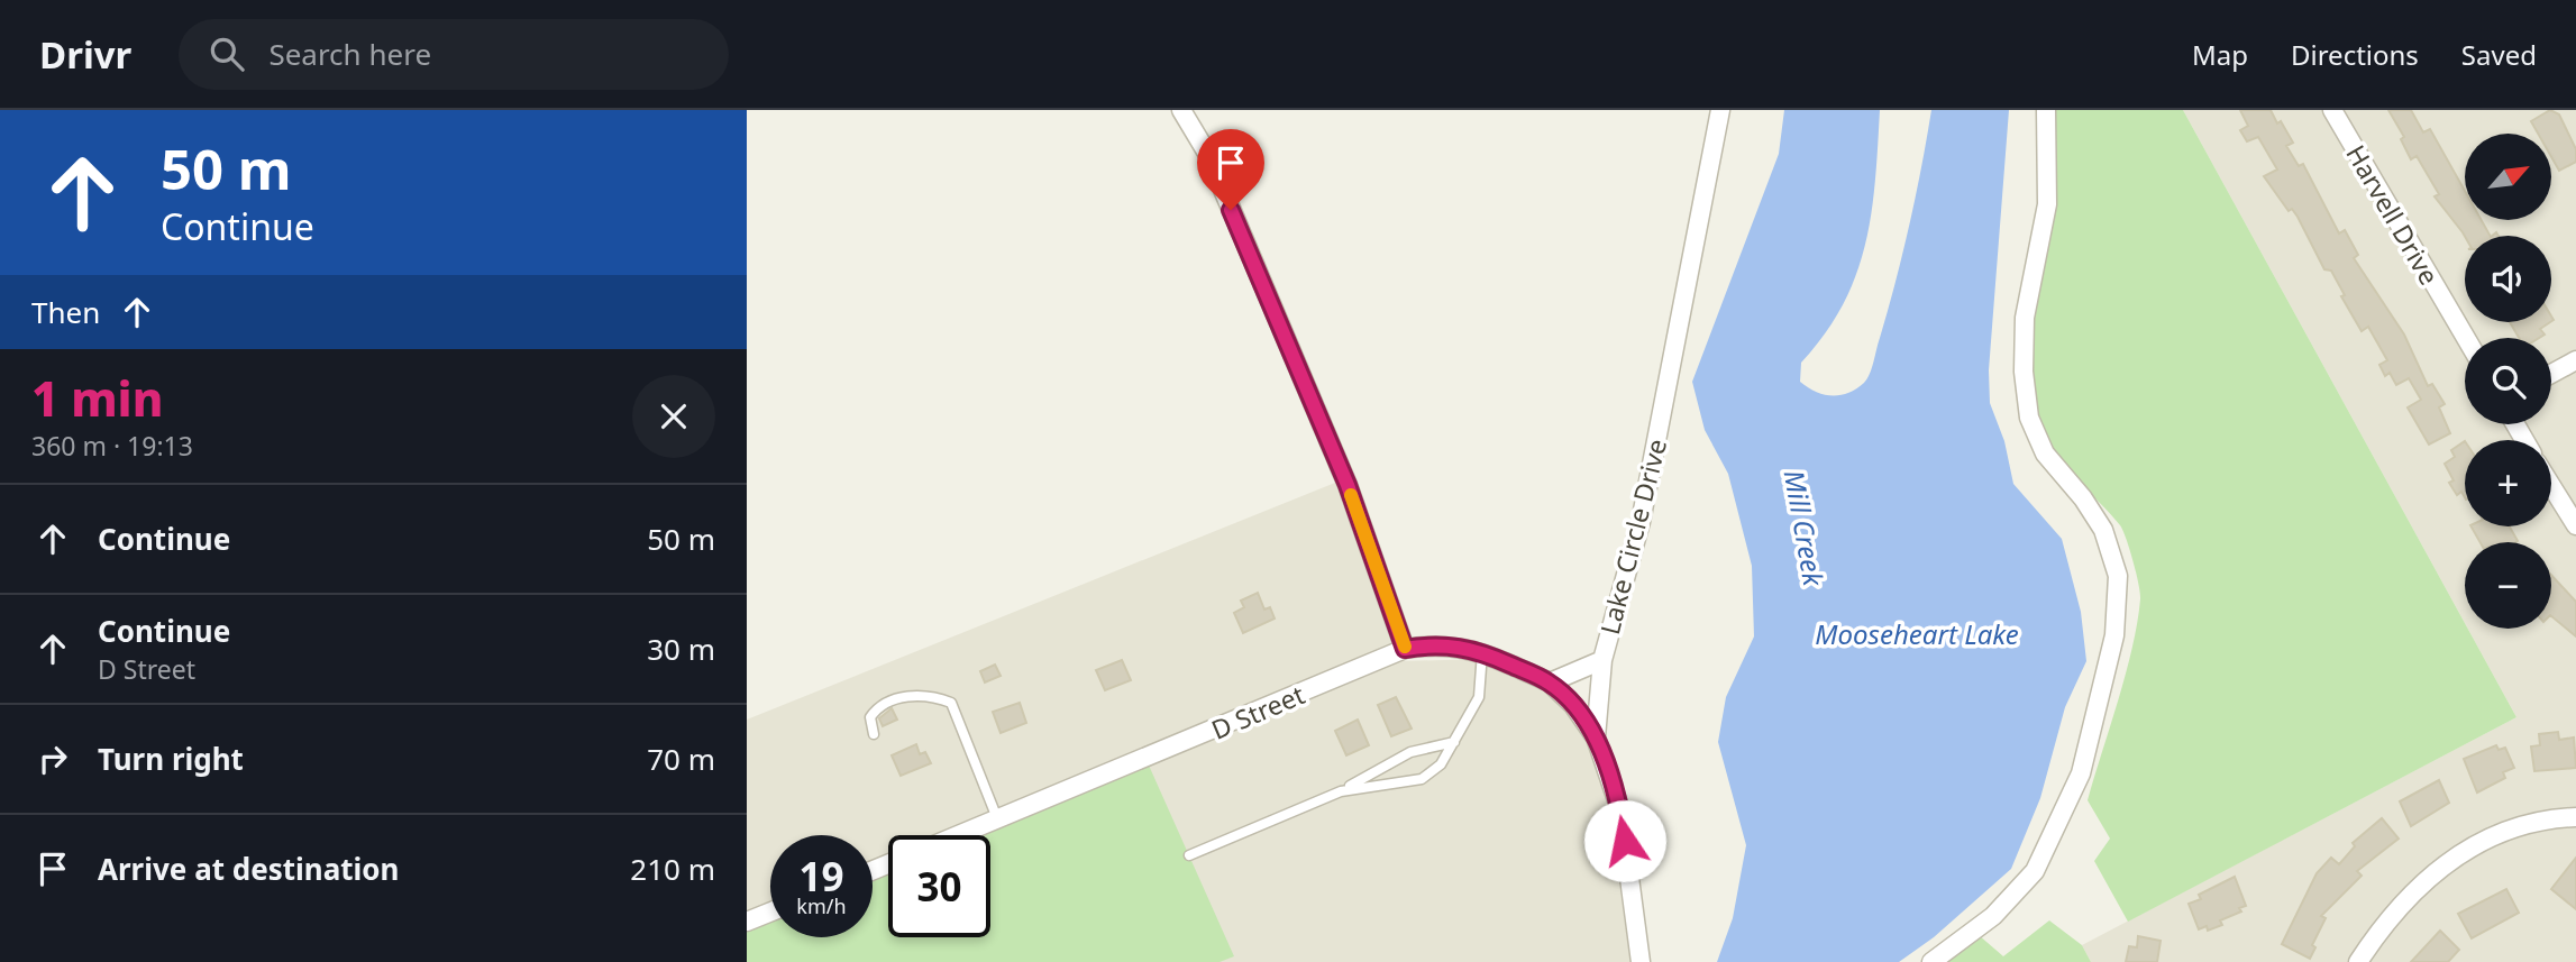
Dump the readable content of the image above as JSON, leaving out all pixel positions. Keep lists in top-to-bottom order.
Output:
{
  "streets": {
    "street": ["Harvell Drive", "Lake Circle Drive", "D Street"]
  },
  "water": ["Mill Creek", "Mooseheart Lake"],
  "north": "top right",
  "page": {
    "header": "Drivr",
    "search": "Search here",
    "nav": ["Map", "Directions", "Saved"],
    "turn": ["50 m", "Continue"],
    "map_buttons": ["+", "−"],
    "then": "Then",
    "heading": ["1 min", "360 m · 19:13"],
    "list": [
      {
        "name": "Continue",
        "value": "50 m"
      },
      {
        "name": "Continue",
        "note": "D Street",
        "value": "30 m"
      },
      {
        "name": "Turn right",
        "value": "70 m"
      },
      {
        "name": "Arrive at destination",
        "value": "210 m"
      }
    ],
    "speed": "19 km/h",
    "limit": "30"
  }
}
